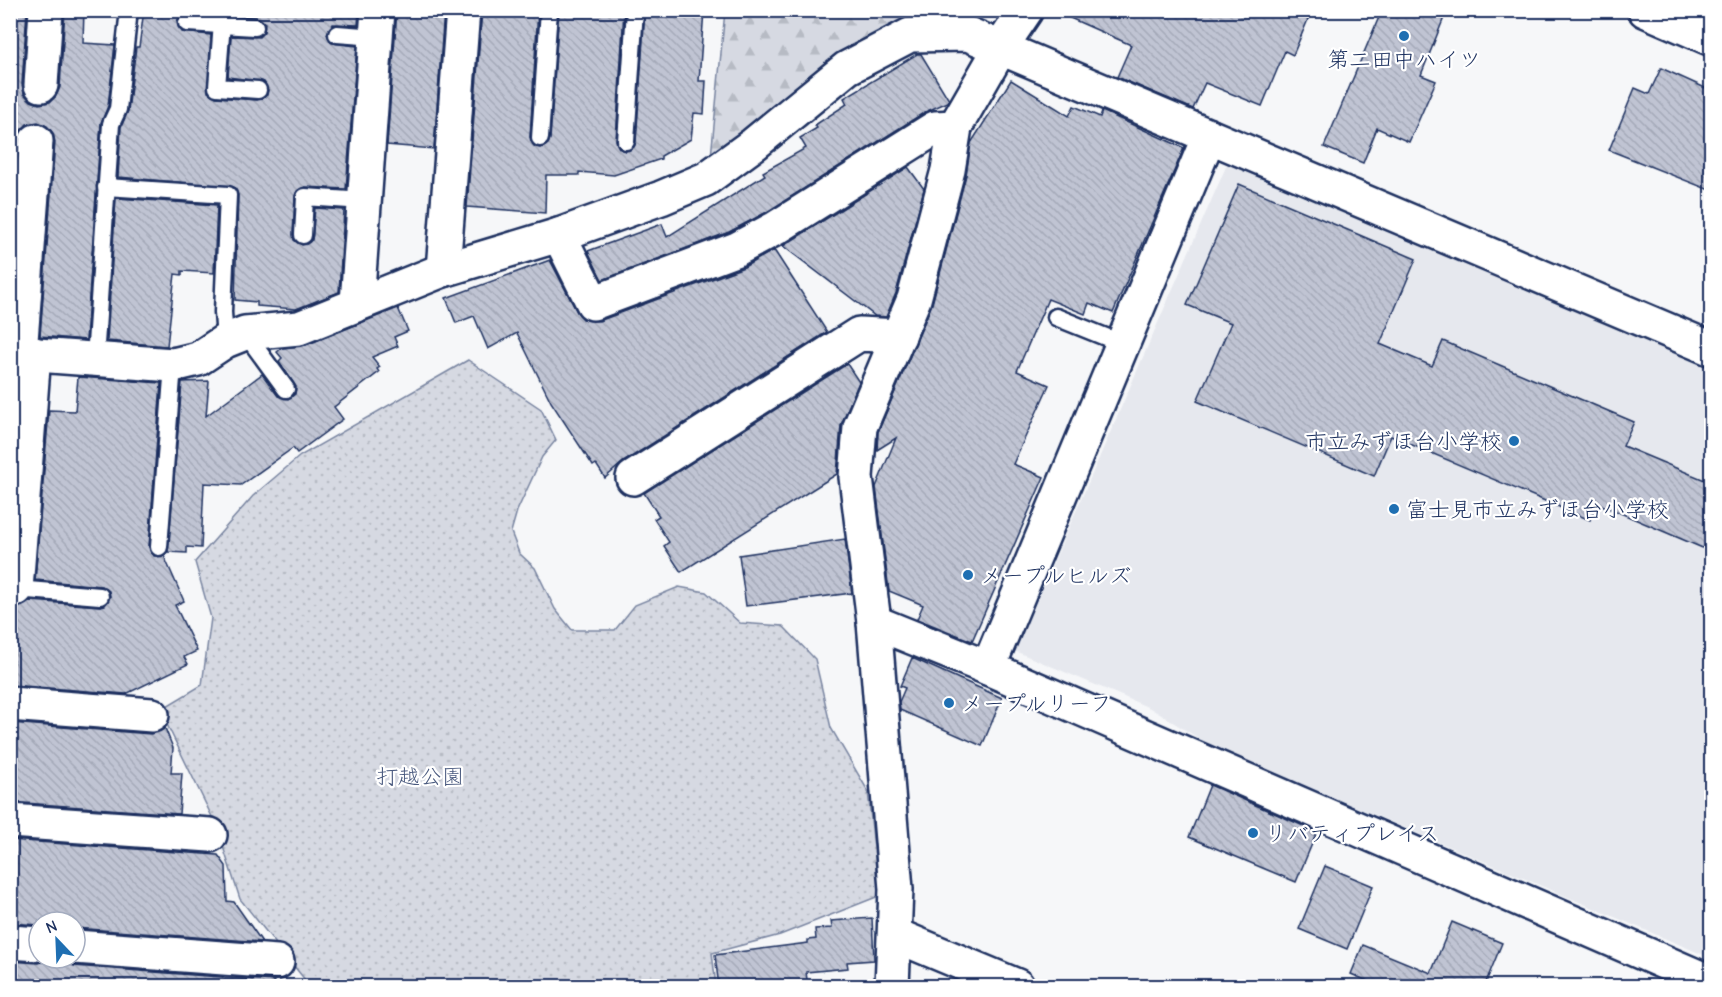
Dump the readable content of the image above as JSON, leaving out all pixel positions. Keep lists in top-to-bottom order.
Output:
{
  "parks": ["打越公園"],
  "places": [
    "第二田中ハイツ",
    "市立みずほ台小学校",
    "富士見市立みずほ台小学校",
    "メープルヒルズ",
    "メープルリーフ",
    "リバティプレイス"
  ],
  "north": "top left"
}
